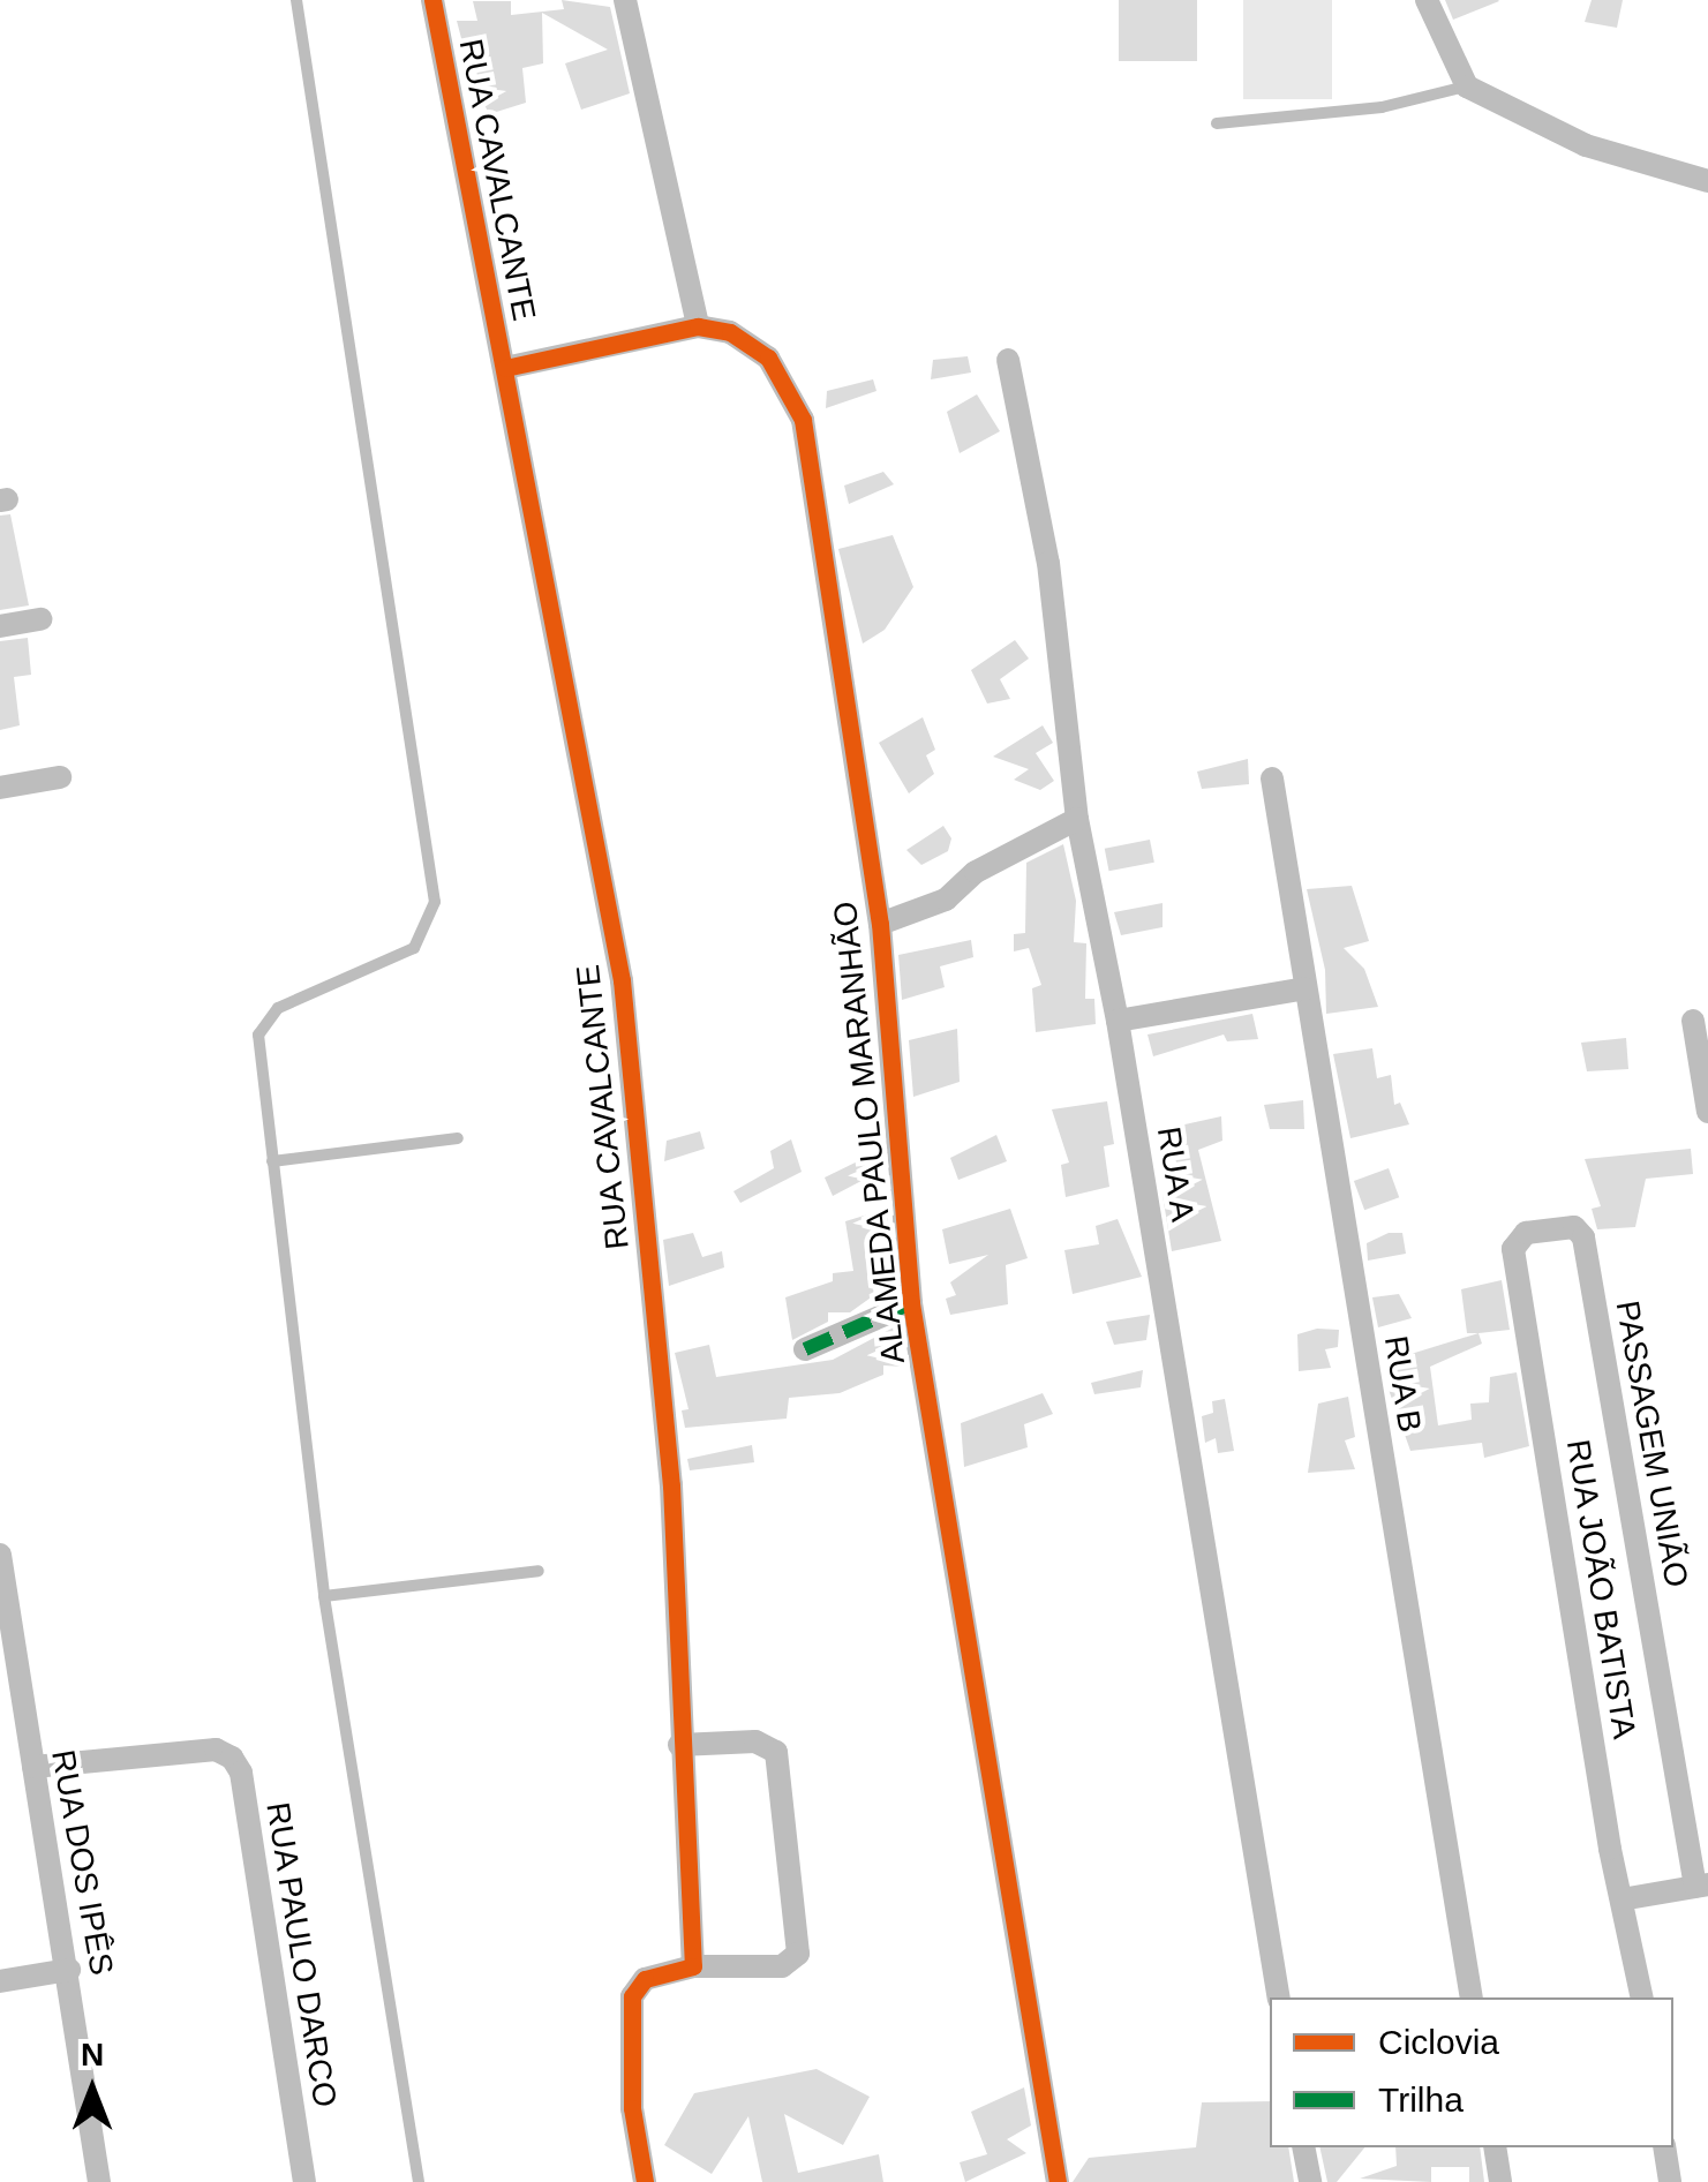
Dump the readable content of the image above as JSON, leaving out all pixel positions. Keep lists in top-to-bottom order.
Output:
{
  "streets": {
    "street": [
      "RUA CAVALCANTE",
      "ALAMEDA PAULO MARANHÃO",
      "RUA A",
      "RUA B",
      "PASSAGEM UNIÃO",
      "RUA JOÃO BATISTA",
      "RUA DOS IPÊS",
      "RUA PAULO DARCO"
    ]
  },
  "crossings": [
    ["PASSAGEM UNIÃO", "RUA JOÃO BATISTA"],
    ["RUA DOS IPÊS", "RUA PAULO DARCO"]
  ],
  "legend": ["Ciclovia", "Trilha"],
  "north": "top"
}
